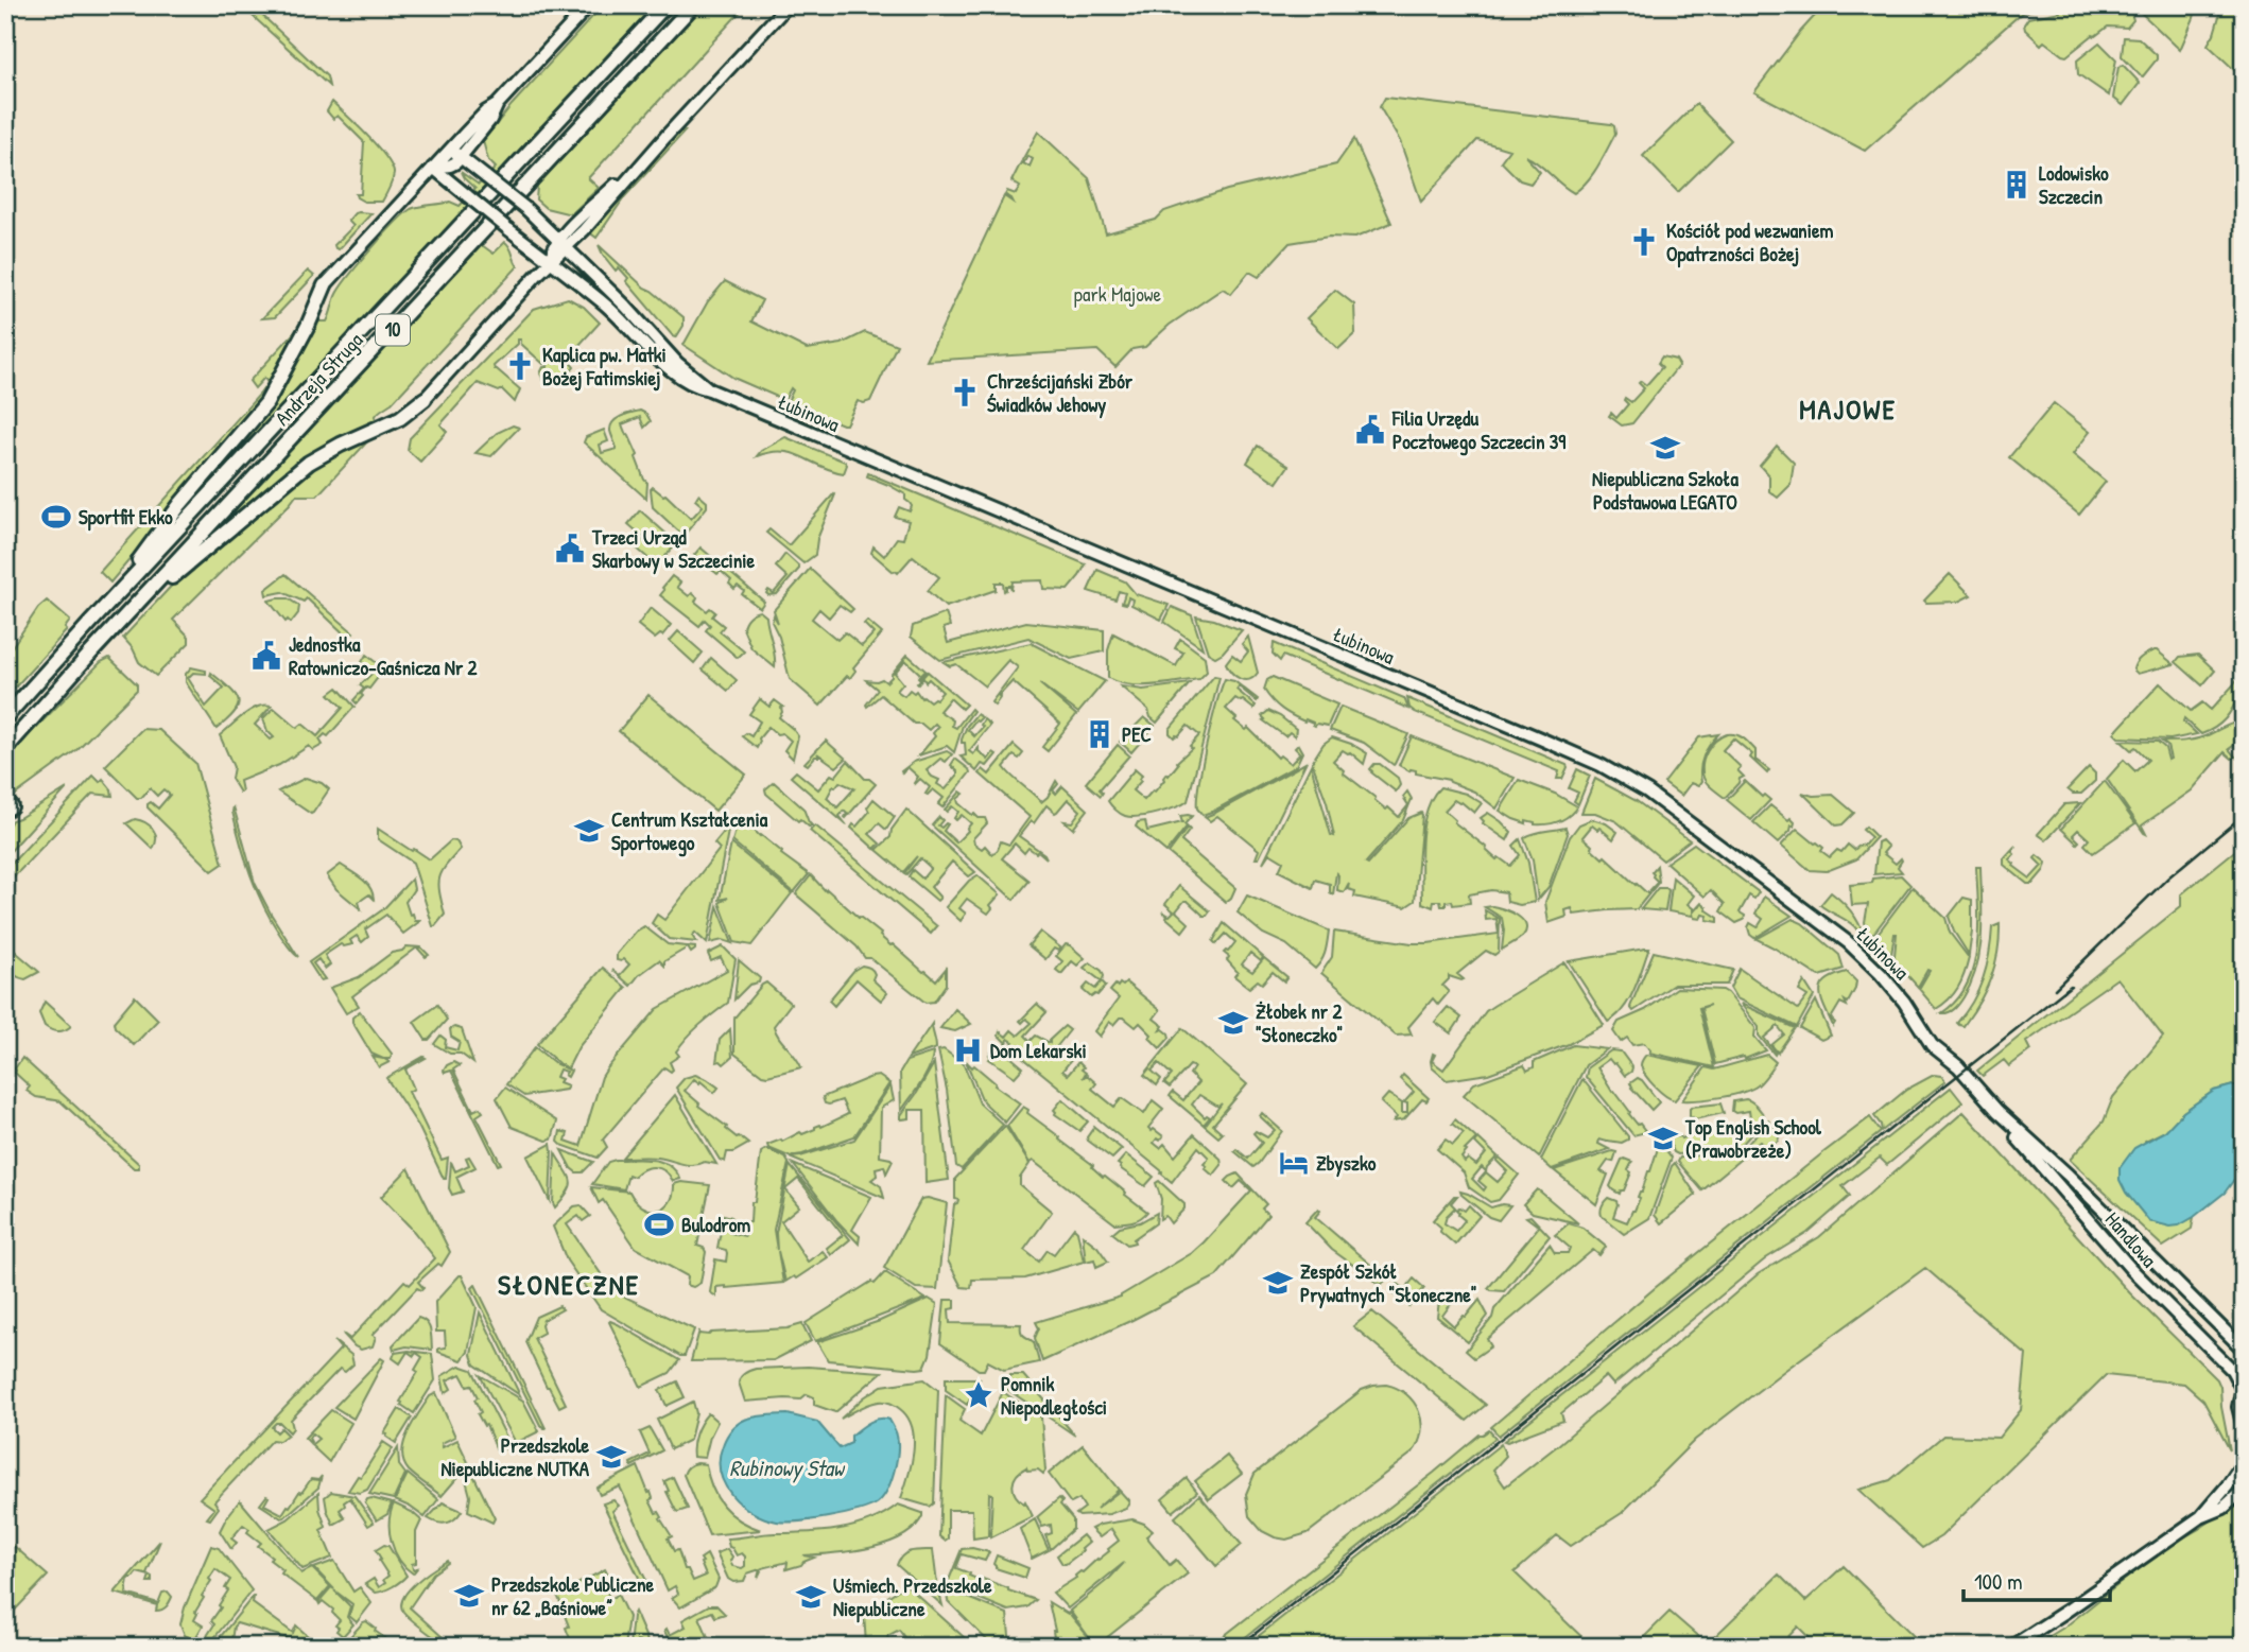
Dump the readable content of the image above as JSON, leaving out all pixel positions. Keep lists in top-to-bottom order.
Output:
{
  "streets": {
    "main road": ["10", "Andrzeja Struga"],
    "street": ["Łubinowa", "Handlowa"]
  },
  "crossings": [
    ["Łubinowa", "Handlowa"]
  ],
  "districts": ["MAJOWE", "SŁONECZNE"],
  "water": ["Rubinowy Staw"],
  "parks": ["park Majowe"],
  "places": {
    "building": ["Lodowisko Szczecin", "PEC"],
    "church": ["Kościół pod wezwaniem Opatrzności Bożej", "Kaplica pw. Matki Bożej Fatimskiej", "Chrześcijański Zbór Świadków Jehowy"],
    "public building": ["Filia Urzędu Pocztowego Szczecin 39", "Trzeci Urząd Skarbowy w Szczecinie", "Jednostka Ratowniczo-Gaśnicza Nr 2"],
    "school or university": [
      "Niepubliczna Szkoła Podstawowa LEGATO",
      "Centrum Kształcenia Sportowego",
      "Żłobek nr 2 \"Słoneczko\"",
      "Top English School (Prawobrzeże)",
      "Zespół Szkół Prywatnych \"Słoneczne\"",
      "Przedszkole Niepubliczne NUTKA",
      "Przedszkole Publiczne nr 62 „Baśniowe”",
      "Uśmiech. Przedszkole Niepubliczne"
    ],
    "sports": ["Sportfit Ekko", "Bulodrom"],
    "hospital": ["Dom Lekarski"],
    "hotel": ["Zbyszko"],
    "place": ["Pomnik Niepodległości"]
  },
  "scale_bar": "100 m"
}
